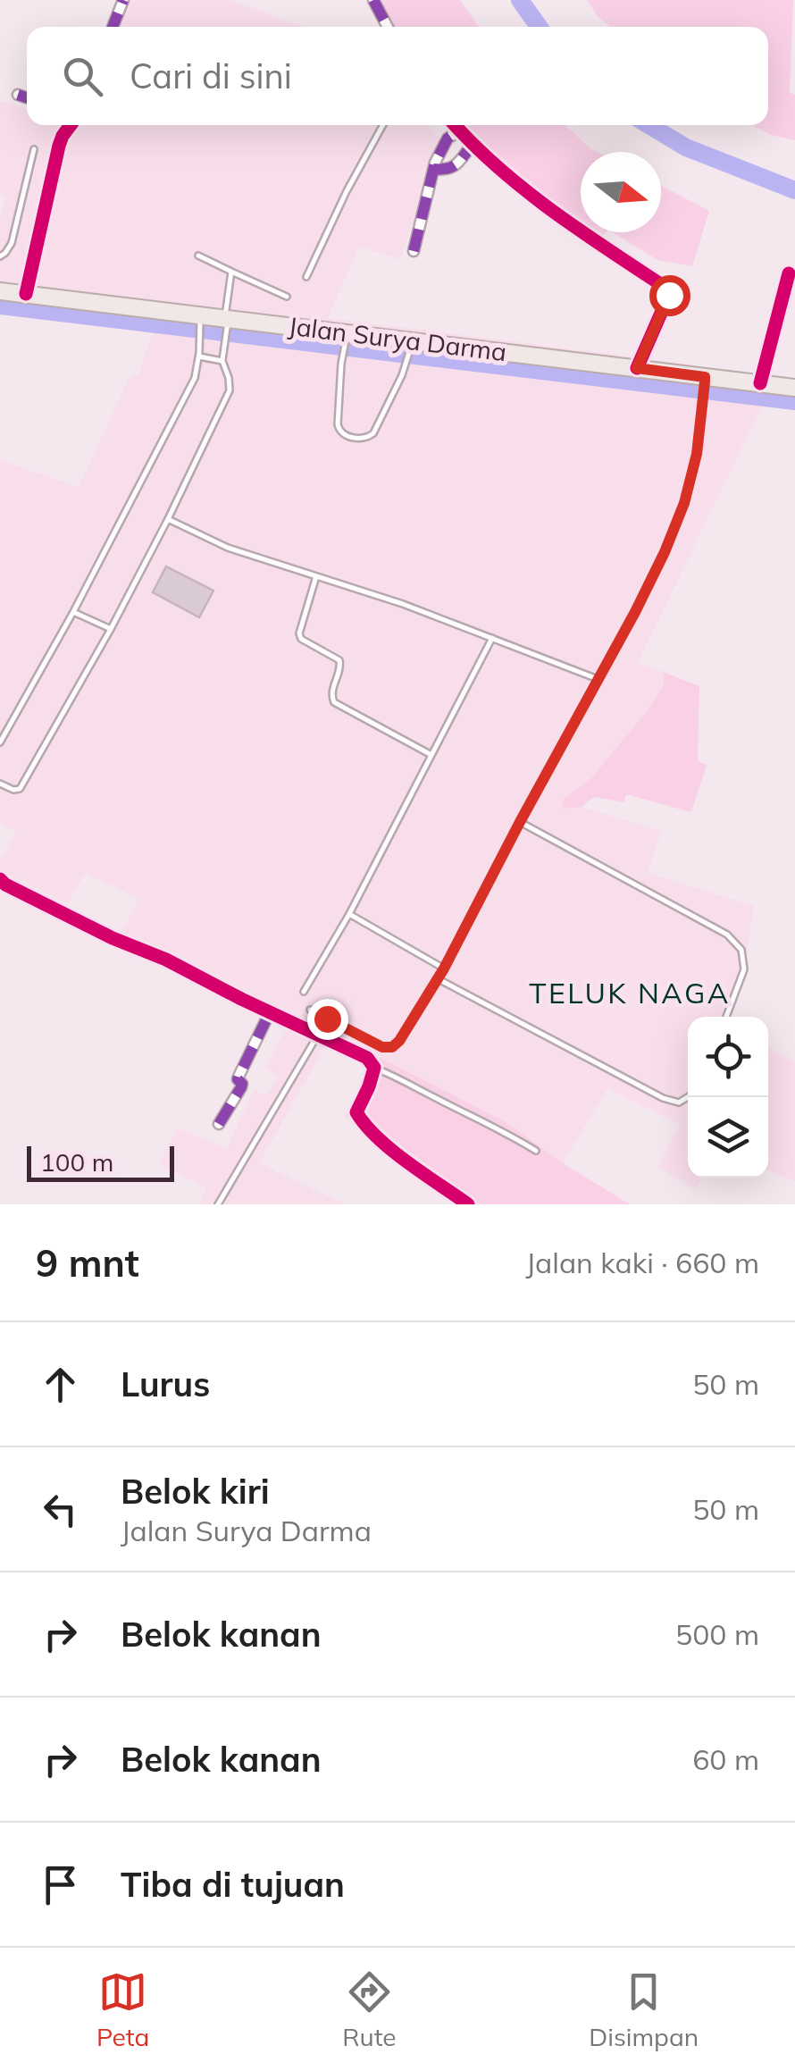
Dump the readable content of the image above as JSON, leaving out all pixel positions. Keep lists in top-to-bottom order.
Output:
{
  "streets": {
    "main road": ["Jalan Surya Darma"]
  },
  "districts": ["TELUK NAGA"],
  "scale_bar": "100 m",
  "north": "right",
  "page": {
    "search": "Cari di sini",
    "scale": "100 m",
    "heading": ["9 mnt", "Jalan kaki · 660 m"],
    "list": [
      ["Lurus", "50 m"],
      ["Belok kiri", "Jalan Surya Darma", "50 m"],
      ["Belok kanan", "500 m"],
      ["Belok kanan", "60 m"],
      "Tiba di tujuan"
    ],
    "nav": ["Peta", "Rute", "Disimpan"]
  }
}
